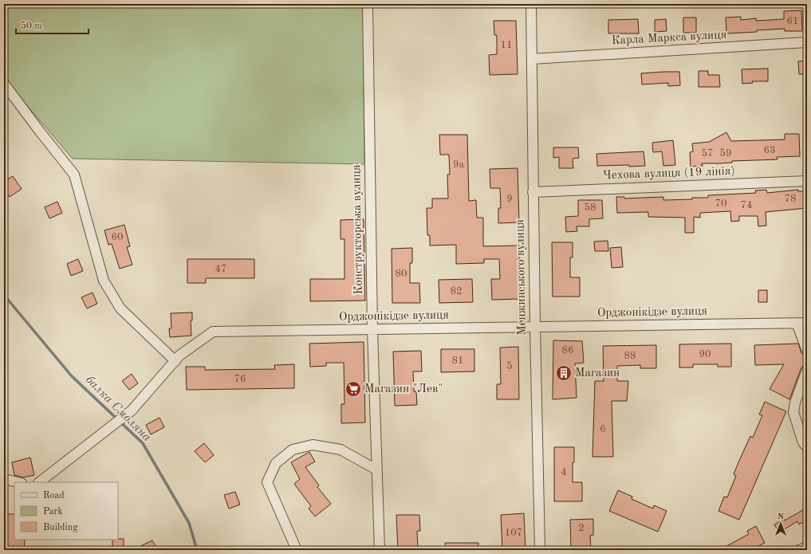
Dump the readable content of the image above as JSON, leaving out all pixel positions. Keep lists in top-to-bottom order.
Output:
{
  "streets": {
    "street": [
      "Карла Маркса вулиця",
      "Чехова вулиця (19 лiнiя)",
      "Конструкторська вулиця",
      "Менжинського вулиця",
      "Орджонікідзе вулиця"
    ]
  },
  "crossings": [
    ["Карла Маркса вулиця", "Менжинського вулиця"],
    ["Чехова вулиця (19 лiнiя)", "Менжинського вулиця"],
    ["Конструкторська вулиця", "Орджонікідзе вулиця"],
    ["Менжинського вулиця", "Орджонікідзе вулиця"]
  ],
  "water": ["балка Смоляна"],
  "places": {
    "building": ["Магазин"],
    "supermarket": ["Магазин \"Лев\""]
  },
  "house_numbers": [
    "61",
    "11",
    "63",
    "57",
    "59",
    "9а",
    "9",
    "78",
    "70",
    "74",
    "58",
    "60",
    "47",
    "80",
    "82",
    "86",
    "90",
    "88",
    "81",
    "5",
    "76",
    "6",
    "4",
    "2",
    "107"
  ],
  "legend": ["Road", "Park", "Building"],
  "scale_bar": "50 m",
  "north": "top"
}
